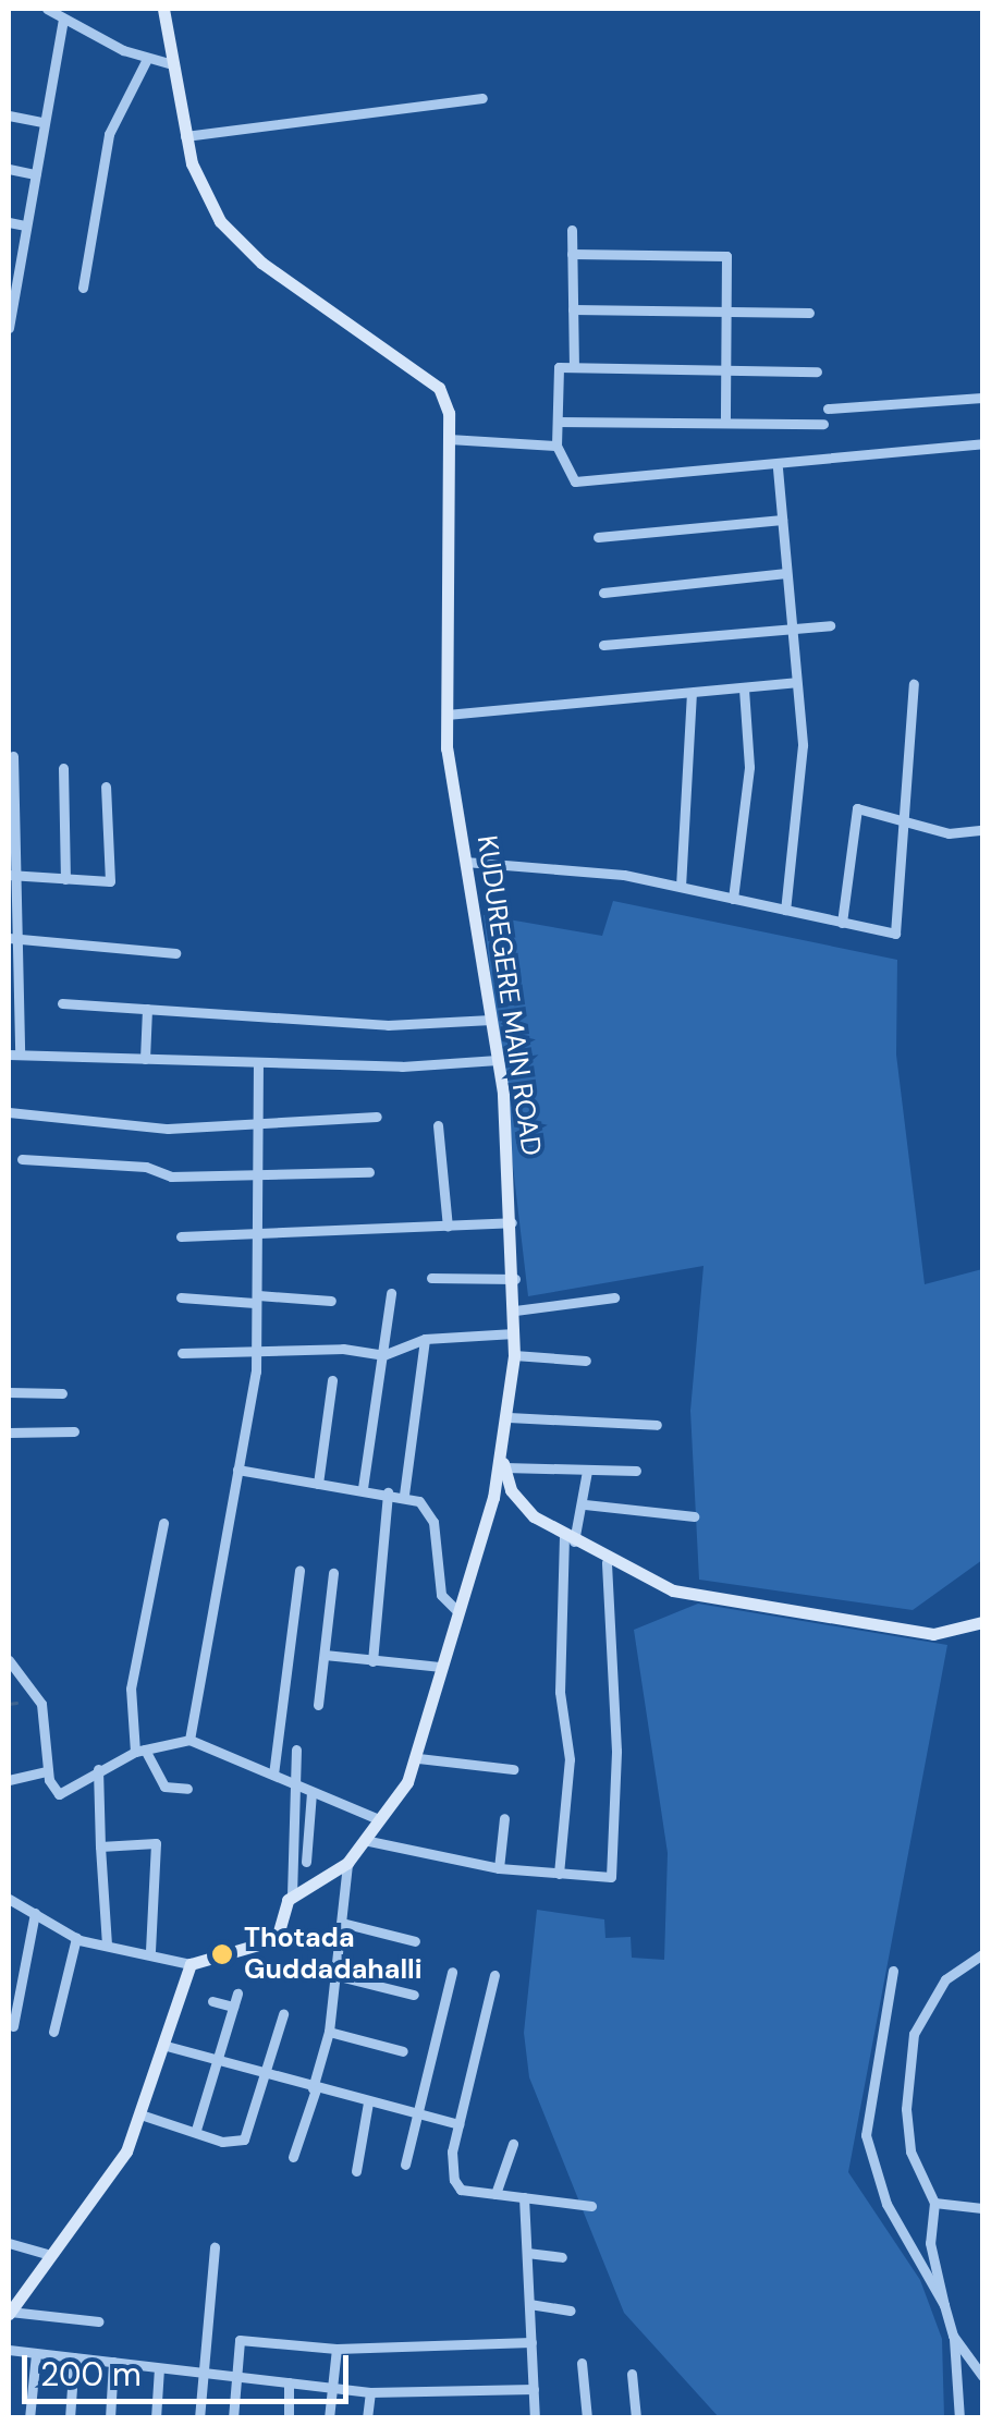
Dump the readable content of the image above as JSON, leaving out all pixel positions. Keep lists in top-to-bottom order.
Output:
{
  "streets": {
    "street": ["KUDUREGERE MAIN ROAD"]
  },
  "places": ["Thotada Guddadahalli"],
  "scale_bar": "200 m"
}
